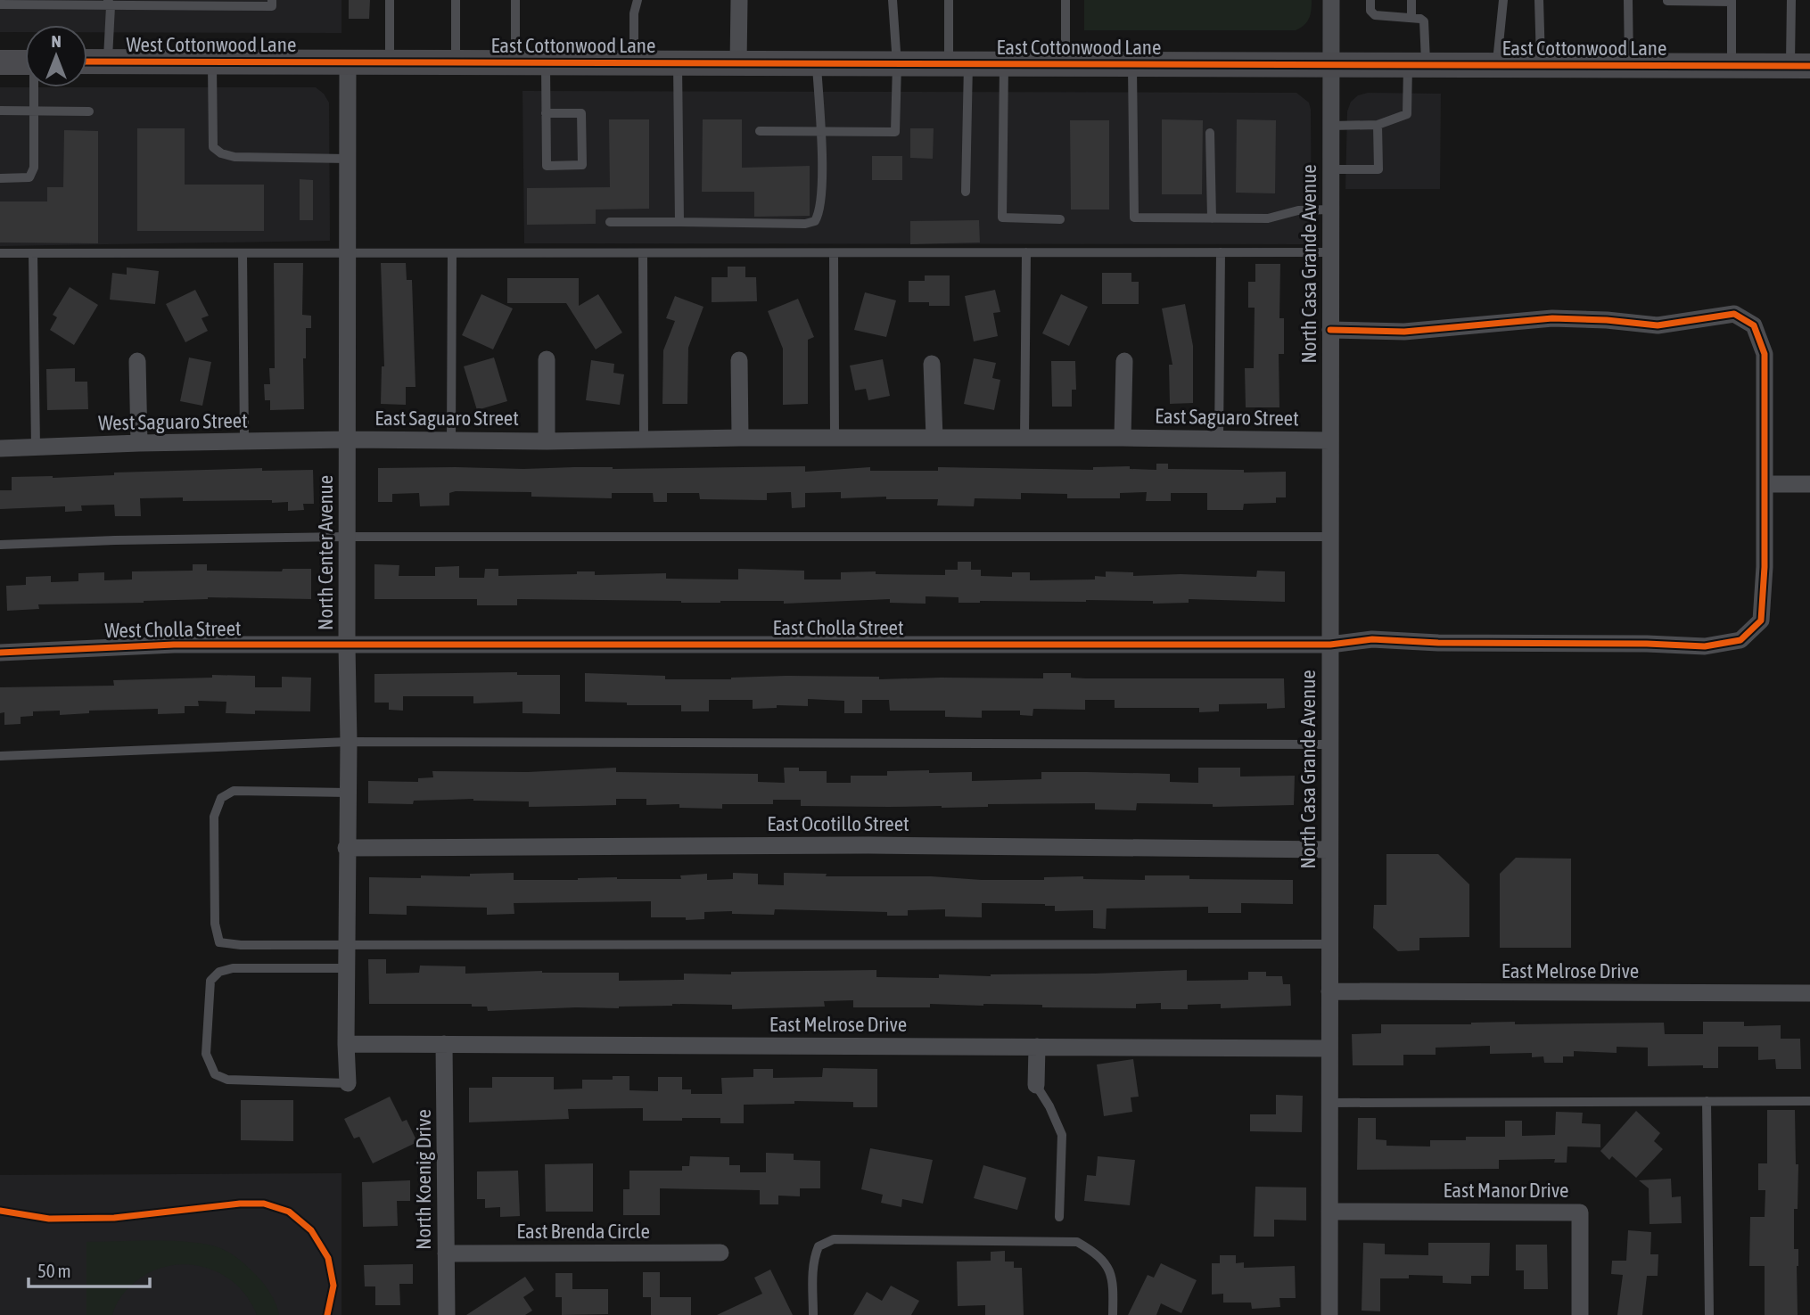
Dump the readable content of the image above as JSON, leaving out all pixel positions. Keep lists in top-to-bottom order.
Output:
{
  "streets": {
    "main road": ["West Cottonwood Lane", "East Cottonwood Lane"],
    "street": [
      "North Casa Grande Avenue",
      "East Saguaro Street",
      "West Saguaro Street",
      "North Center Avenue",
      "East Cholla Street",
      "West Cholla Street",
      "East Ocotillo Street",
      "East Melrose Drive",
      "North Koenig Drive",
      "East Manor Drive",
      "East Brenda Circle"
    ]
  },
  "crossings": [
    ["West Cottonwood Lane", "East Cottonwood Lane"],
    ["West Cottonwood Lane", "North Center Avenue"],
    ["East Cottonwood Lane", "North Casa Grande Avenue"],
    ["East Cottonwood Lane", "North Center Avenue"],
    ["North Casa Grande Avenue", "East Saguaro Street"],
    ["North Casa Grande Avenue", "East Cholla Street"],
    ["North Casa Grande Avenue", "East Ocotillo Street"],
    ["North Casa Grande Avenue", "East Melrose Drive"],
    ["North Casa Grande Avenue", "East Manor Drive"],
    ["East Saguaro Street", "West Saguaro Street"],
    ["East Saguaro Street", "North Center Avenue"],
    ["West Saguaro Street", "North Center Avenue"],
    ["North Center Avenue", "East Cholla Street"],
    ["North Center Avenue", "West Cholla Street"],
    ["North Center Avenue", "East Ocotillo Street"],
    ["North Center Avenue", "East Melrose Drive"],
    ["East Cholla Street", "West Cholla Street"],
    ["East Melrose Drive", "North Koenig Drive"],
    ["North Koenig Drive", "East Brenda Circle"]
  ],
  "scale_bar": "50 m",
  "north": "top"
}
